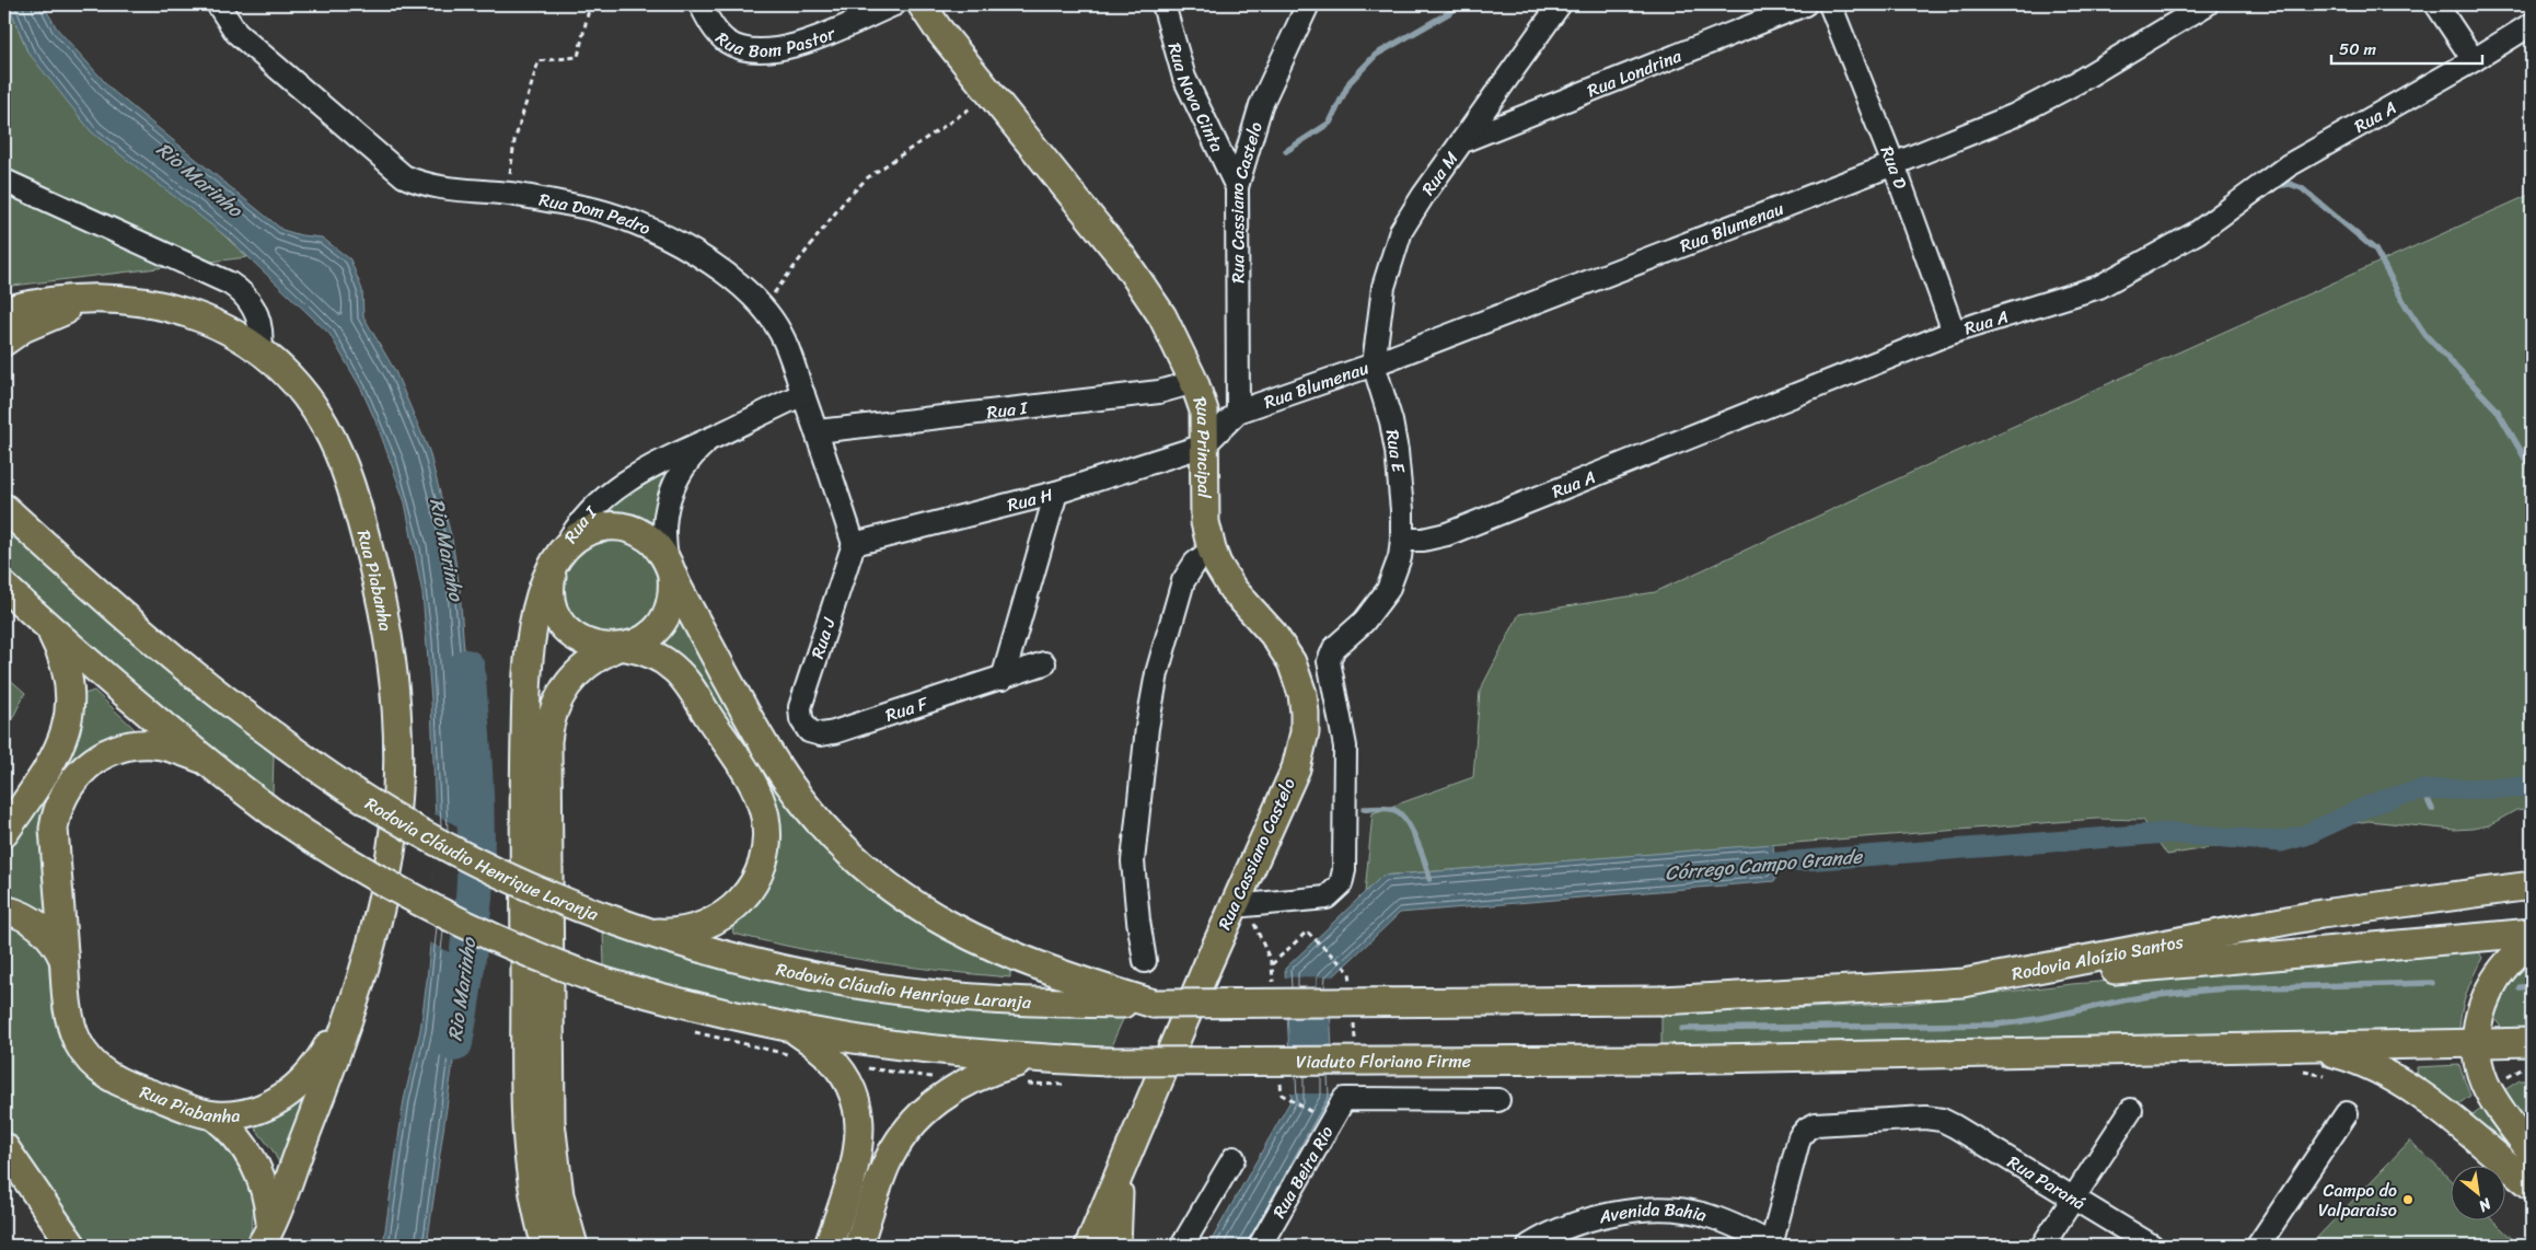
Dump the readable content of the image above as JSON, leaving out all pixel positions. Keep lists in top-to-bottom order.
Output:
{
  "streets": {
    "main road": [
      "Rua Cassiano Castelo",
      "Rua Principal",
      "Rua Piabanha",
      "Rodovia Cláudio Henrique Laranja",
      "Rodovia Aloízio Santos",
      "Viaduto Floriano Firme"
    ],
    "street": [
      "Rua Bom Pastor",
      "Rua Londrina",
      "Rua Nova Cinta",
      "Rua A",
      "Rua D",
      "Rua M",
      "Rua Dom Pedro",
      "Rua Blumenau",
      "Rua I",
      "Rua E",
      "Rua H",
      "Rua J",
      "Rua F",
      "Rua Beira Rio",
      "Rua Paraná",
      "Avenida Bahia"
    ]
  },
  "crossings": [
    ["Rua Londrina", "Rua M"],
    ["Rua Nova Cinta", "Rua Cassiano Castelo"],
    ["Rua A", "Rua D"],
    ["Rua A", "Rua E"],
    ["Rua D", "Rua Blumenau"],
    ["Rua M", "Rua Blumenau"],
    ["Rua M", "Rua E"],
    ["Rua Cassiano Castelo", "Rua Blumenau"],
    ["Rua Cassiano Castelo", "Rua Principal"],
    ["Rua Cassiano Castelo", "Rua E"],
    ["Rua Dom Pedro", "Rua I"],
    ["Rua Dom Pedro", "Rua H"],
    ["Rua Dom Pedro", "Rua J"],
    ["Rua Blumenau", "Rua E"],
    ["Rua I", "Rua Principal"],
    ["Rua Principal", "Rua H"],
    ["Rua H", "Rua J"],
    ["Rua J", "Rua F"],
    ["Rodovia Cláudio Henrique Laranja", "Rodovia Aloízio Santos"],
    ["Rua Paraná", "Avenida Bahia"]
  ],
  "water": ["Rio Marinho", "Córrego Campo Grande"],
  "places": ["Campo do Valparaiso"],
  "scale_bar": "50 m",
  "north": "bottom right"
}
